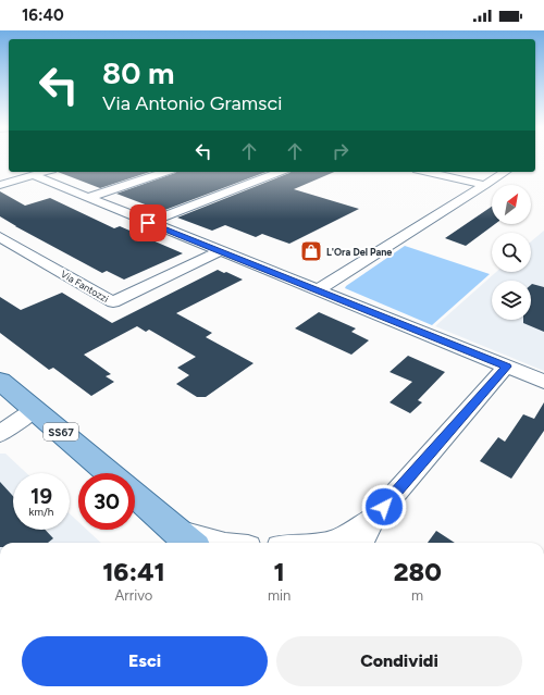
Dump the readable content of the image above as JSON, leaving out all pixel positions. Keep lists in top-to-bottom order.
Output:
{
  "streets": {
    "main road": ["SS67"],
    "street": ["Via Fantozzi"]
  },
  "places": {
    "shop": ["L'Ora Del Pane"]
  },
  "north": "top right",
  "page": {
    "status": "16:40",
    "turn": ["80 m", "Via Antonio Gramsci"],
    "speed": "19 km/h",
    "limit": "30",
    "eta": [
      "16:41",
      "Arrivo",
      "1",
      "min",
      "280",
      "m"
    ],
    "buttons": ["Esci", "Condividi"]
  }
}
